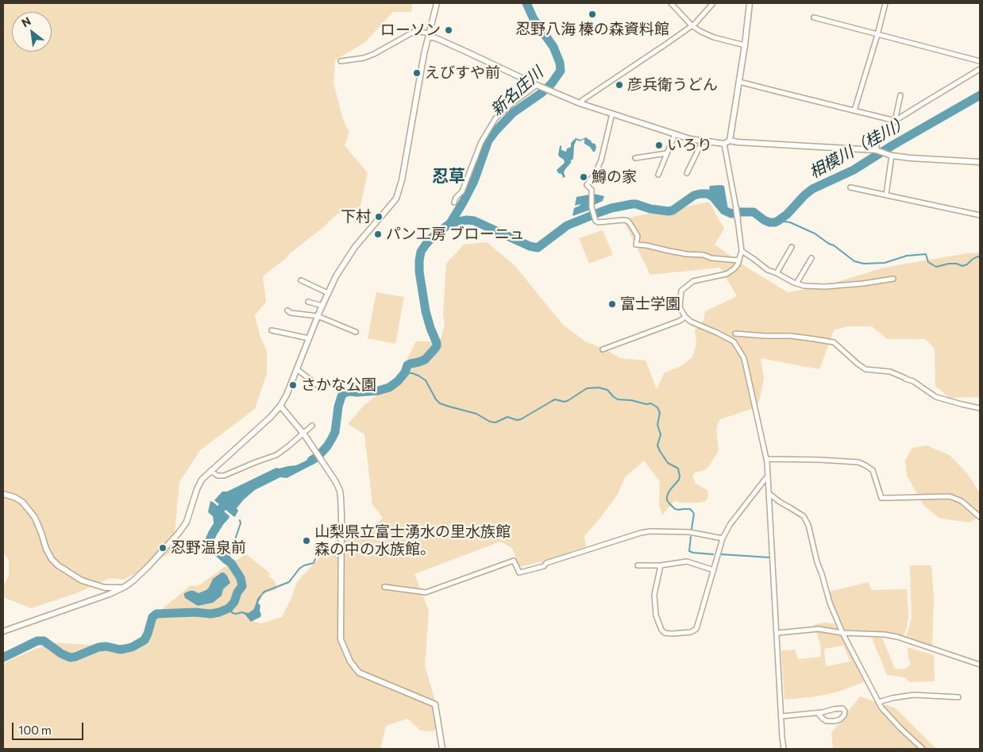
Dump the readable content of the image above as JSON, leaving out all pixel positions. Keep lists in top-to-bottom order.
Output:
{
  "districts": ["忍草"],
  "water": ["新名庄川", "相模川（桂川）"],
  "places": [
    "忍野八海 榛の森資料館",
    "ローソン",
    "えびすや前",
    "彦兵衛うどん",
    "いろり",
    "鱒の家",
    "下村",
    "パン工房 ブローニュ",
    "富士学園",
    "さかな公園",
    "山梨県立富士湧水の里水族館 森の中の水族館。",
    "忍野温泉前"
  ],
  "scale_bar": "100 m",
  "north": "top left"
}
